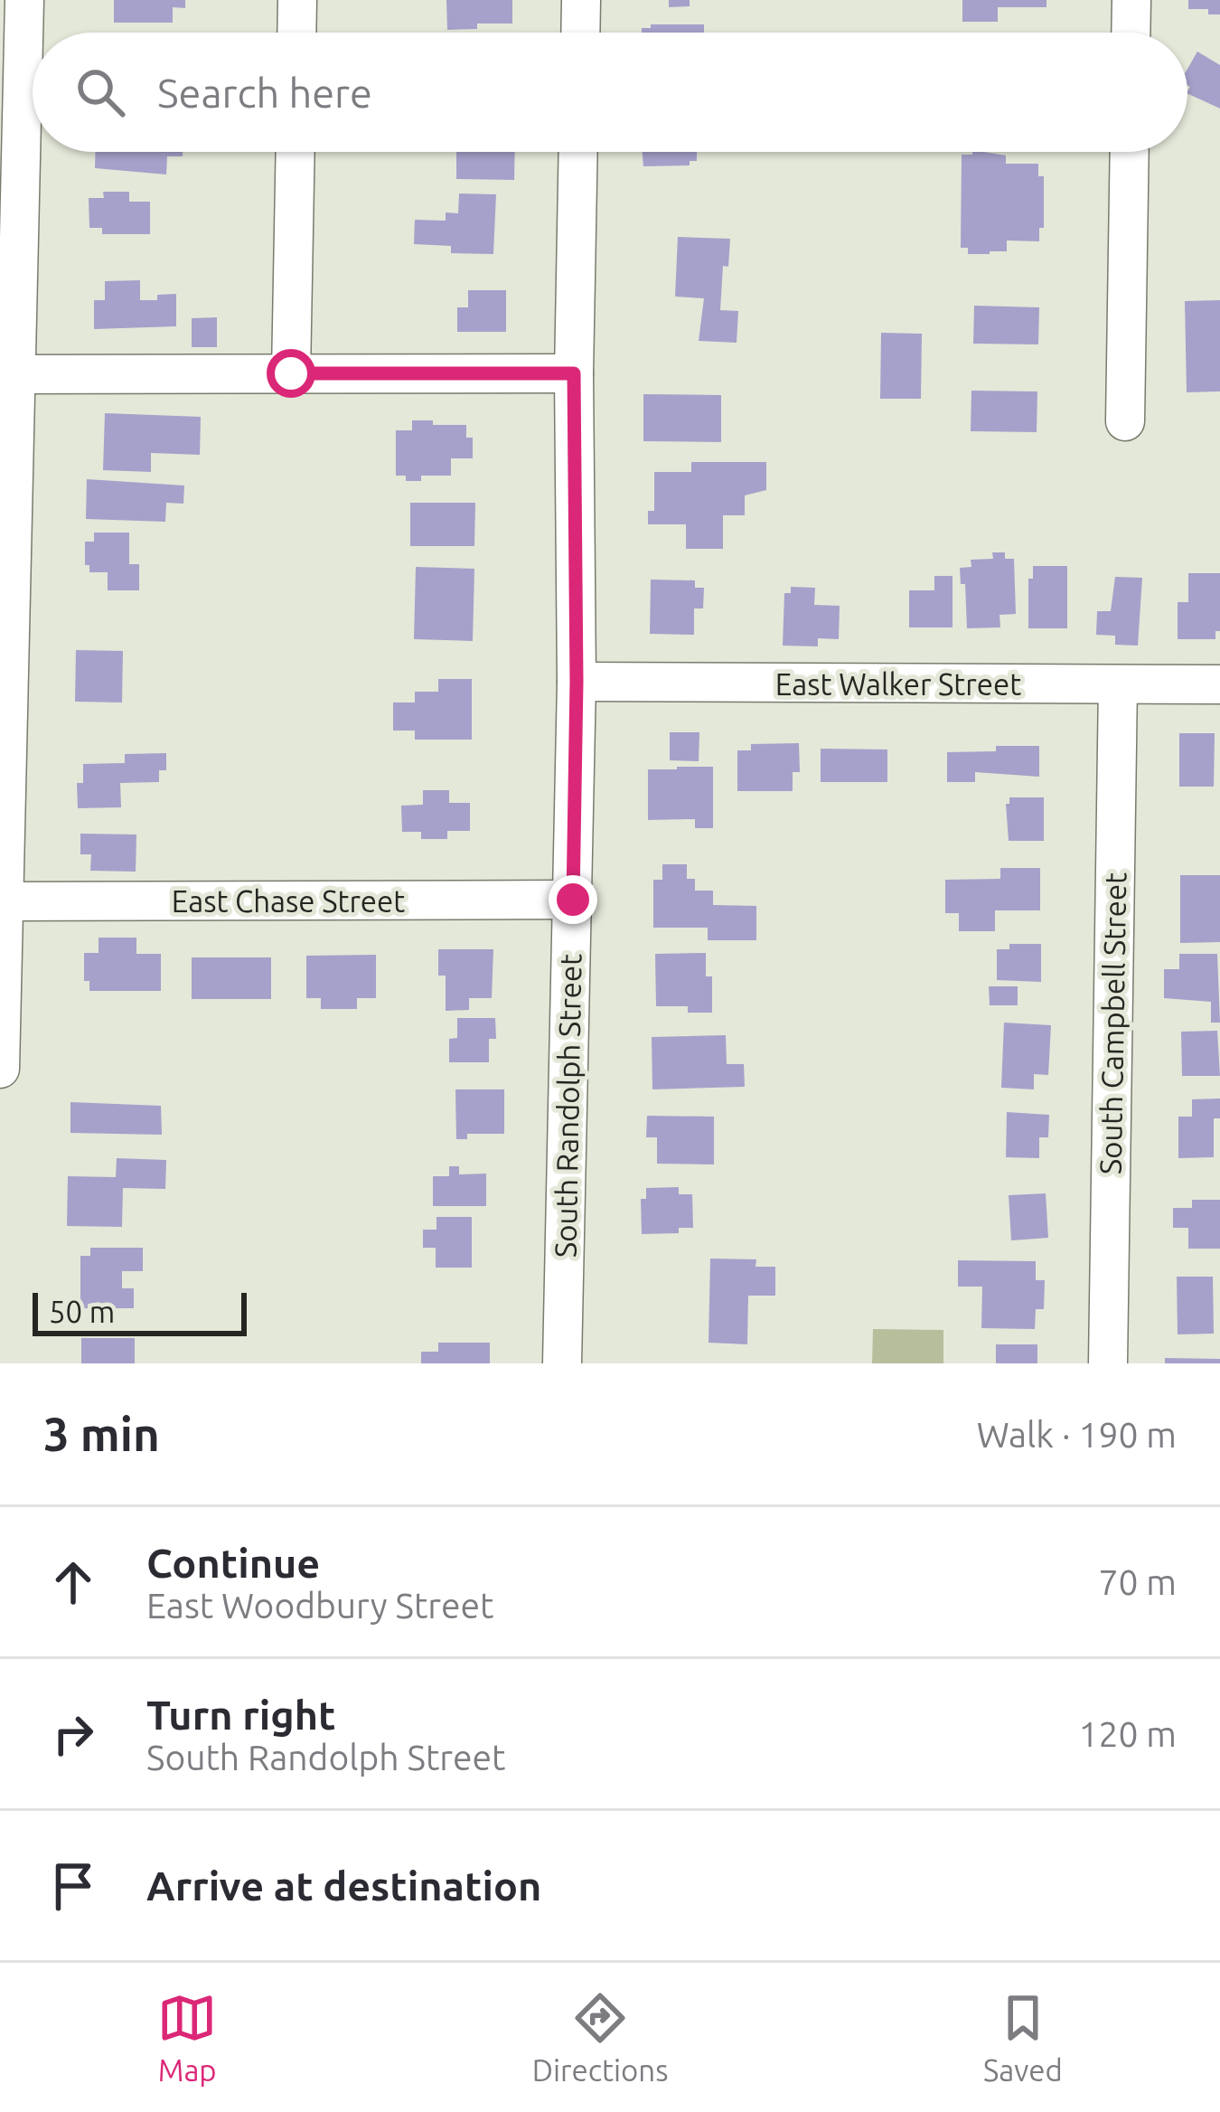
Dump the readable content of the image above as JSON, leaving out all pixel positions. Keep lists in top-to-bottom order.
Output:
{
  "streets": {
    "street": [
      "East Walker Street",
      "East Chase Street",
      "South Campbell Street",
      "South Randolph Street"
    ]
  },
  "crossings": [
    ["East Walker Street", "South Campbell Street"],
    ["East Walker Street", "South Randolph Street"],
    ["East Chase Street", "South Randolph Street"]
  ],
  "scale_bar": "50 m",
  "page": {
    "search": "Search here",
    "scale": "50 m",
    "heading": ["3 min", "Walk · 190 m"],
    "list": [
      ["Continue", "East Woodbury Street", "70 m"],
      ["Turn right", "South Randolph Street", "120 m"],
      "Arrive at destination"
    ],
    "nav": ["Map", "Directions", "Saved"]
  }
}
